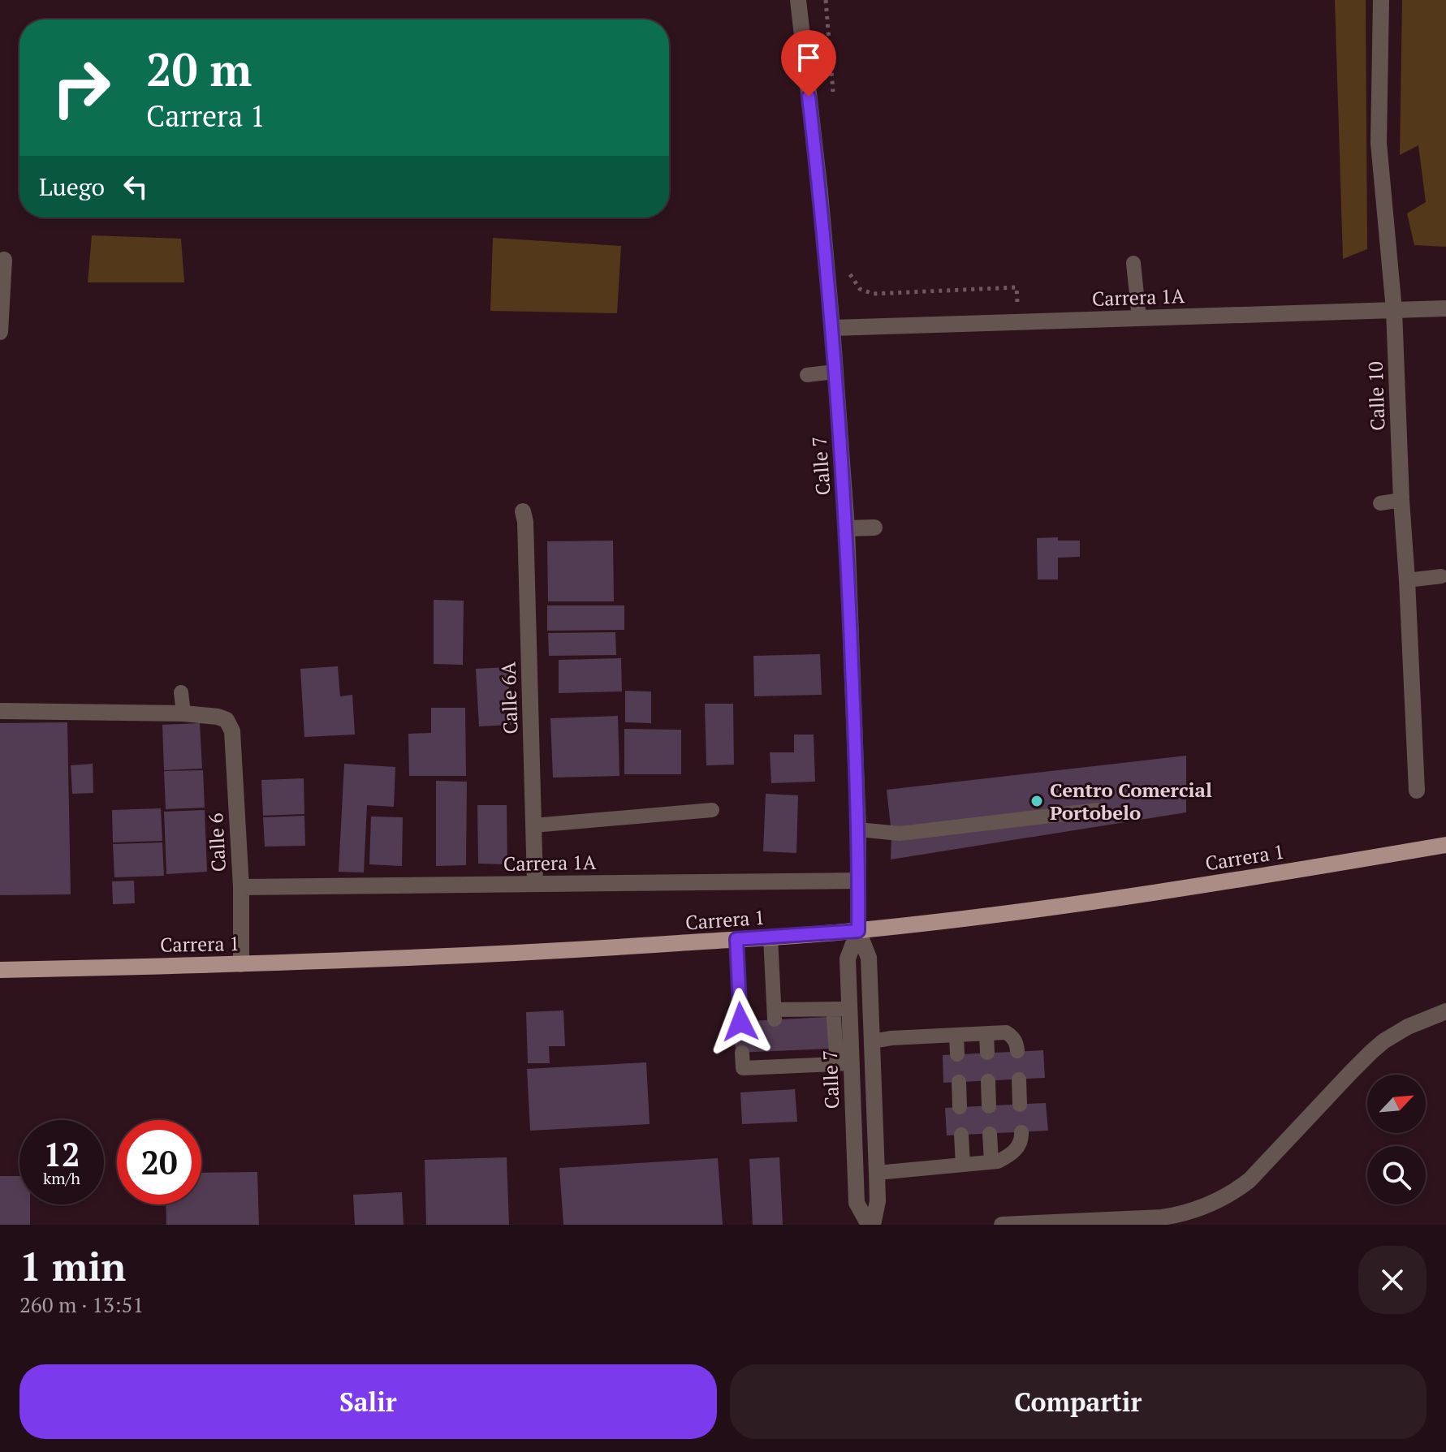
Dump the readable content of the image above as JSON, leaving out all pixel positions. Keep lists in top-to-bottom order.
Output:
{
  "streets": {
    "main road": ["Carrera 1"],
    "street": [
      "Carrera 1A",
      "Calle 10",
      "Calle 7",
      "Calle 6A",
      "Calle 6"
    ]
  },
  "crossings": [
    ["Carrera 1A", "Calle 10"],
    ["Carrera 1A", "Calle 7"],
    ["Carrera 1A", "Calle 6A"],
    ["Carrera 1A", "Calle 6"],
    ["Calle 7", "Carrera 1"],
    ["Calle 6", "Carrera 1"]
  ],
  "places": ["Centro Comercial Portobelo"],
  "north": "top right",
  "page": {
    "turn": ["20 m", "Carrera 1"],
    "then": "Luego",
    "speed": "12 km/h",
    "limit": "20",
    "heading": ["1 min", "260 m · 13:51"],
    "buttons": ["Salir", "Compartir"]
  }
}
